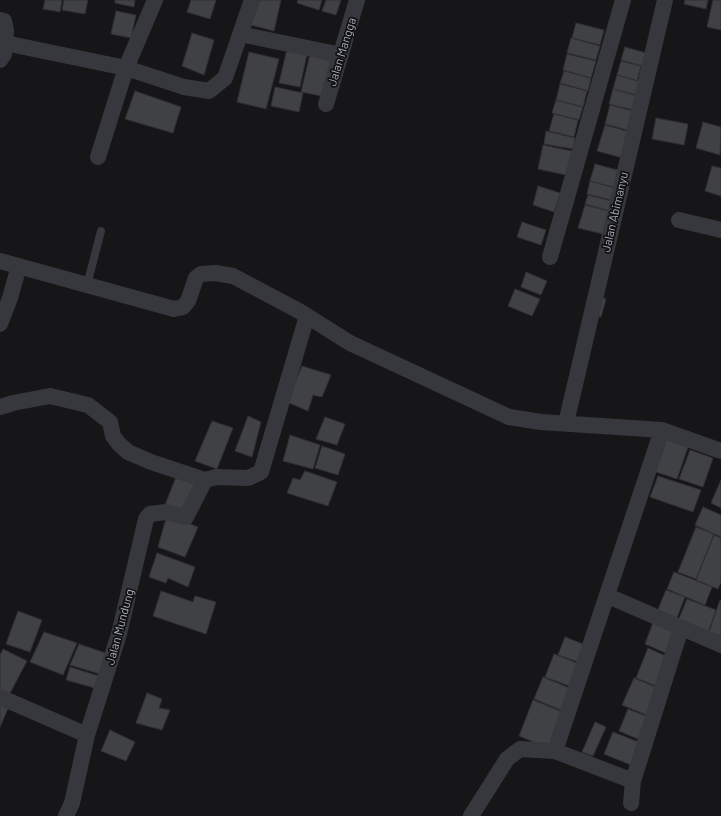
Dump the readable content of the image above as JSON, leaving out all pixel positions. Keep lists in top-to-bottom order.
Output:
{
  "streets": {
    "street": ["Jalan Mangga", "Jalan Abimanyu", "Jalan Mundung"]
  }
}
